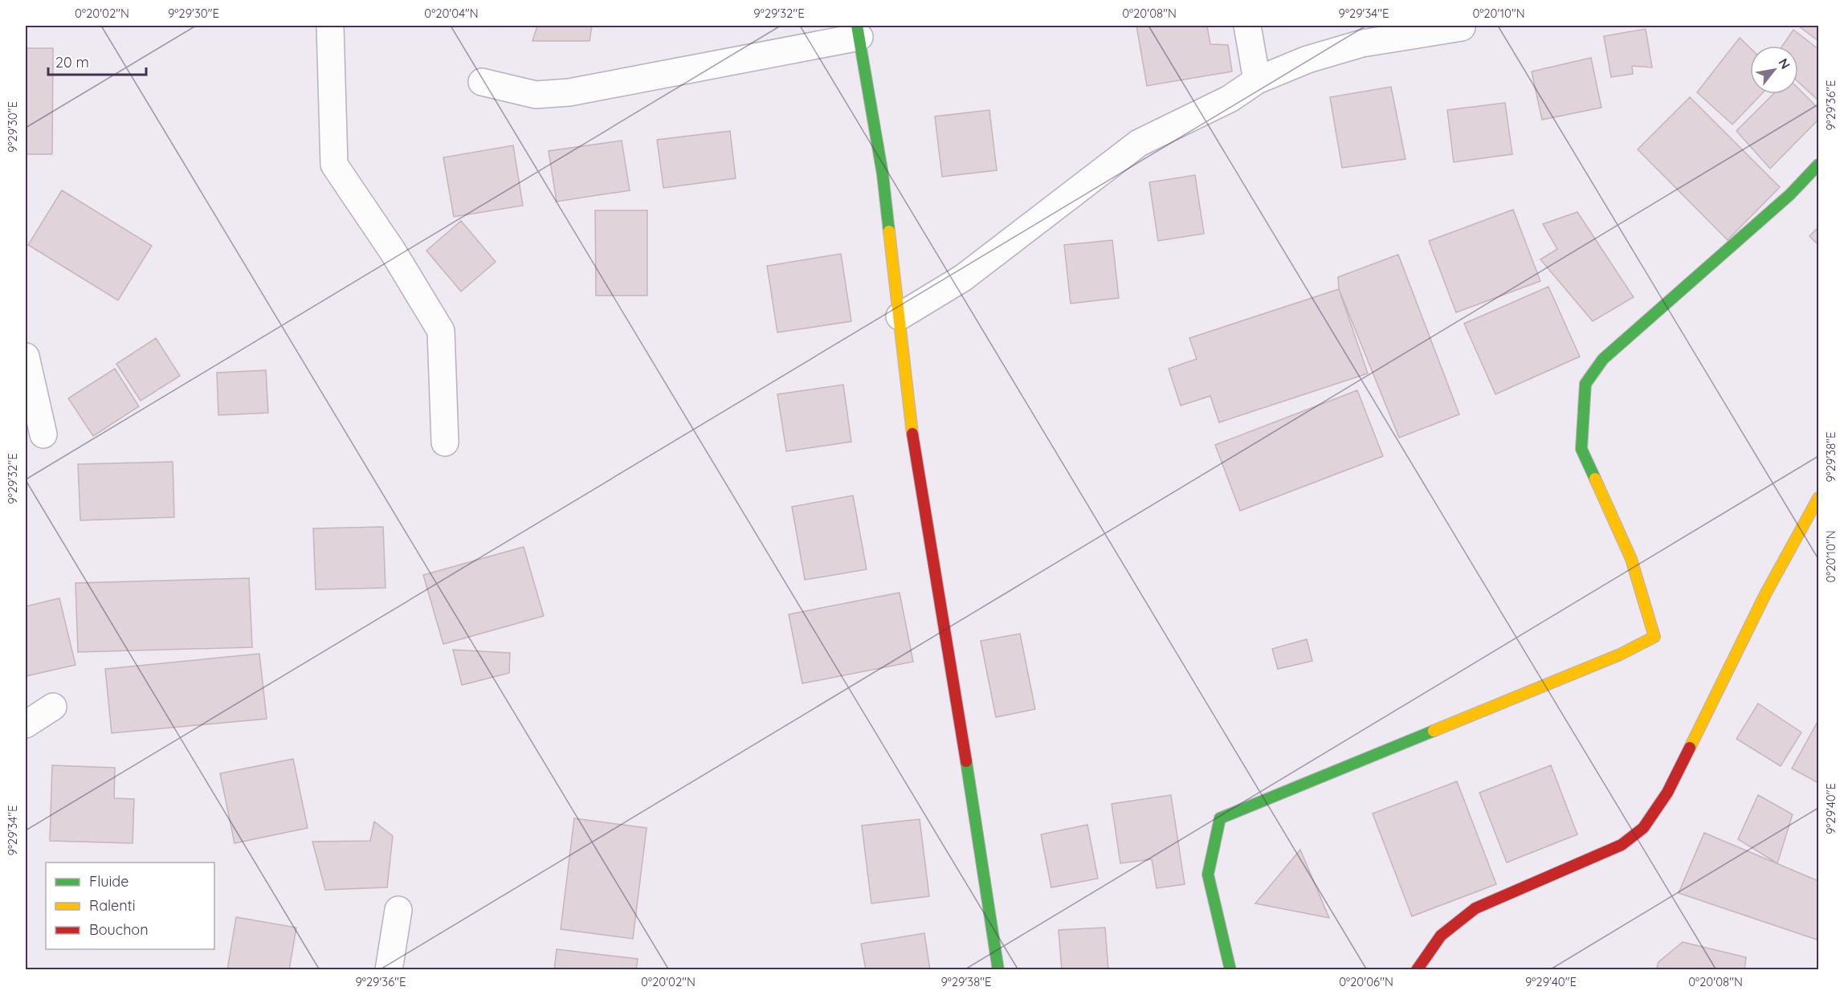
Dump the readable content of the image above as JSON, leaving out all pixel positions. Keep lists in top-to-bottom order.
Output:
{
  "legend": ["Fluide", "Ralenti", "Bouchon"],
  "scale_bar": "20 m",
  "north": "top right",
  "coordinates": [
    "0°20'02\"N",
    "9°29'30\"E",
    "0°20'04\"N",
    "9°29'32\"E",
    "0°20'08\"N",
    "9°29'34\"E",
    "0°20'10\"N",
    "9°29'36\"E",
    "9°29'38\"E",
    "9°29'40\"E",
    "0°20'06\"N"
  ]
}
